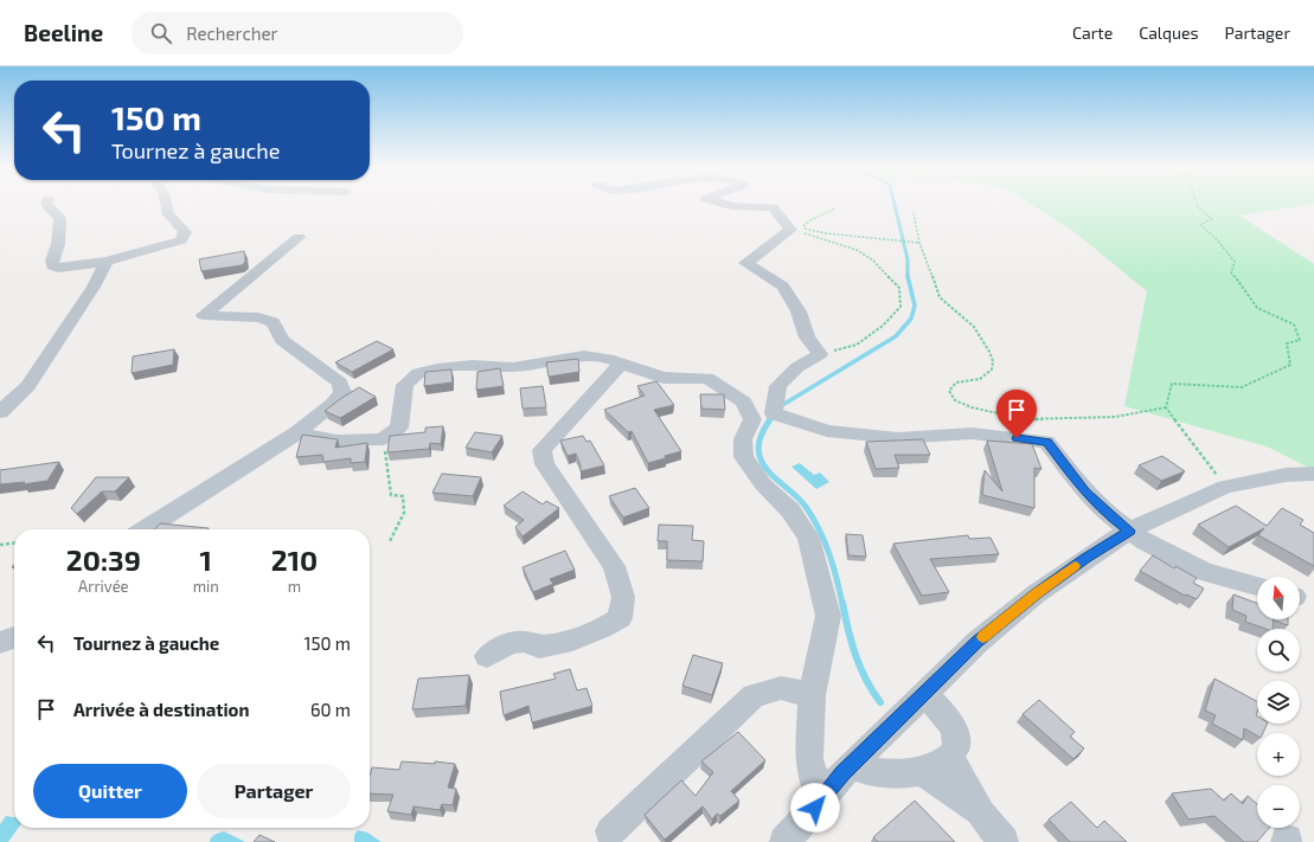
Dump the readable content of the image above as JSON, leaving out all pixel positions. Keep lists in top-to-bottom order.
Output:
{
  "north": "top",
  "page": {
    "header": "Beeline",
    "search": "Rechercher",
    "nav": ["Carte", "Calques", "Partager"],
    "turn": ["150 m", "Tournez à gauche"],
    "eta": [
      "20:39",
      "Arrivée",
      "1",
      "min",
      "210",
      "m"
    ],
    "map_buttons": ["+", "−"],
    "list": [
      {
        "name": "Tournez à gauche",
        "value": "150 m"
      },
      {
        "name": "Arrivée à destination",
        "value": "60 m"
      }
    ],
    "buttons": ["Quitter", "Partager"]
  }
}
